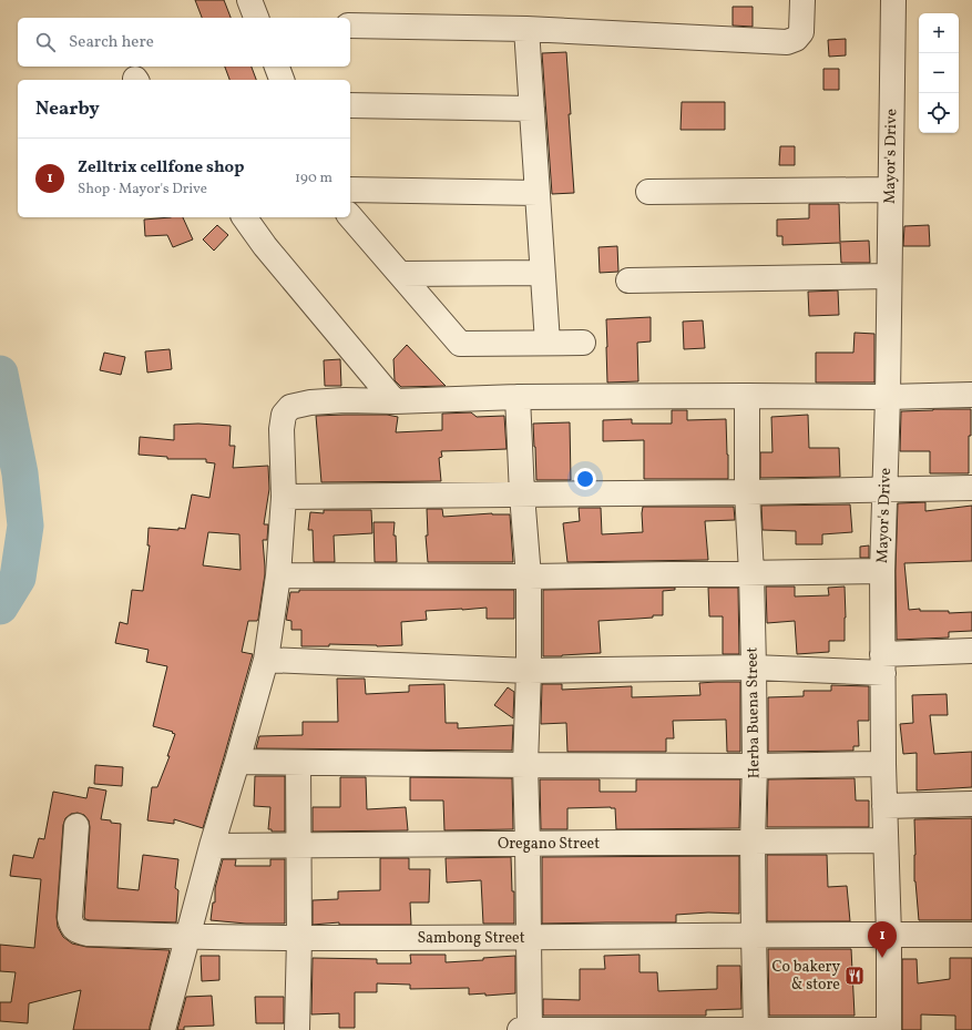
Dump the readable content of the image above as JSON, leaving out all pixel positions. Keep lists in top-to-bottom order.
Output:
{
  "streets": {
    "street": [
      "Mayor's Drive",
      "Herba Buena Street",
      "Oregano Street",
      "Sambong Street"
    ]
  },
  "crossings": [
    ["Mayor's Drive", "Oregano Street"],
    ["Mayor's Drive", "Sambong Street"],
    ["Herba Buena Street", "Oregano Street"],
    ["Herba Buena Street", "Sambong Street"]
  ],
  "places": {
    "restaurant": ["Co bakery & store"]
  },
  "page": {
    "map_buttons": ["+", "−"],
    "search": "Search here",
    "heading": "Nearby",
    "list": [
      {
        "mark": "1",
        "name": "Zelltrix cellfone shop",
        "note": "Shop · Mayor's Drive",
        "value": "190 m"
      }
    ],
    "pins": "1"
  }
}
